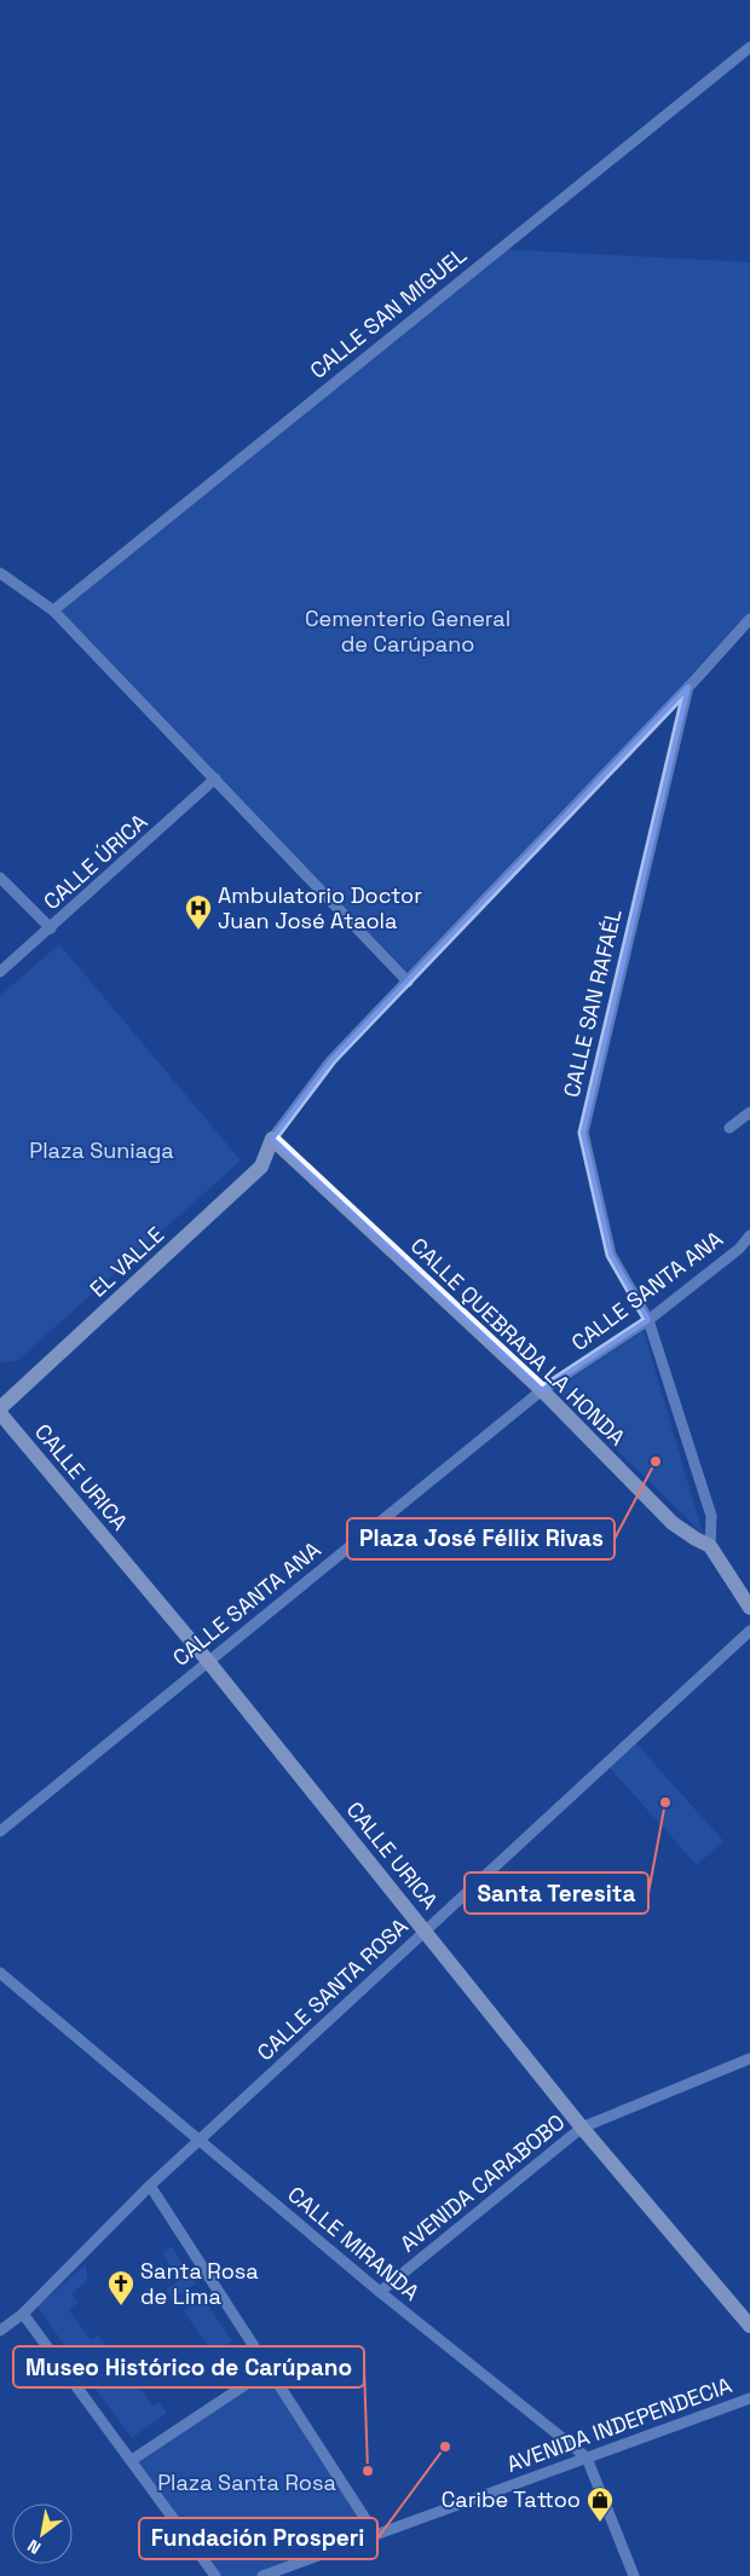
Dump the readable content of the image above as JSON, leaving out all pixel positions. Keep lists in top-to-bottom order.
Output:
{
  "streets": {
    "main road": ["EL VALLE", "CALLE QUEBRADA LA HONDA", "CALLE URICA"],
    "street": [
      "CALLE SAN MIGUEL",
      "CALLE ÚRICA",
      "CALLE SAN RAFAÉL",
      "CALLE SANTA ANA",
      "CALLE SANTA ROSA",
      "AVENIDA CARABOBO",
      "CALLE MIRANDA",
      "AVENIDA INDEPENDECIA"
    ]
  },
  "crossings": [
    ["CALLE SAN RAFAÉL", "EL VALLE"],
    ["CALLE SAN RAFAÉL", "CALLE SANTA ANA"],
    ["CALLE SAN RAFAÉL", "CALLE QUEBRADA LA HONDA"],
    ["EL VALLE", "CALLE QUEBRADA LA HONDA"],
    ["EL VALLE", "CALLE URICA"],
    ["CALLE SANTA ANA", "CALLE QUEBRADA LA HONDA"],
    ["CALLE SANTA ANA", "CALLE URICA"],
    ["CALLE URICA", "CALLE SANTA ROSA"],
    ["CALLE URICA", "AVENIDA CARABOBO"],
    ["CALLE SANTA ROSA", "CALLE MIRANDA"],
    ["AVENIDA CARABOBO", "CALLE MIRANDA"],
    ["CALLE MIRANDA", "AVENIDA INDEPENDECIA"]
  ],
  "parks": ["Cementerio General de Carúpano", "Plaza Suniaga", "Plaza Santa Rosa"],
  "places": {
    "hospital": ["Ambulatorio Doctor Juan José Ataola"],
    "other": [
      "Plaza José Féllix Rivas",
      "Santa Teresita",
      "Fundación Prosperi",
      "Museo Histórico de Carúpano"
    ],
    "church": ["Santa Rosa de Lima"],
    "shop": ["Caribe Tattoo"]
  },
  "north": "bottom left"
}
